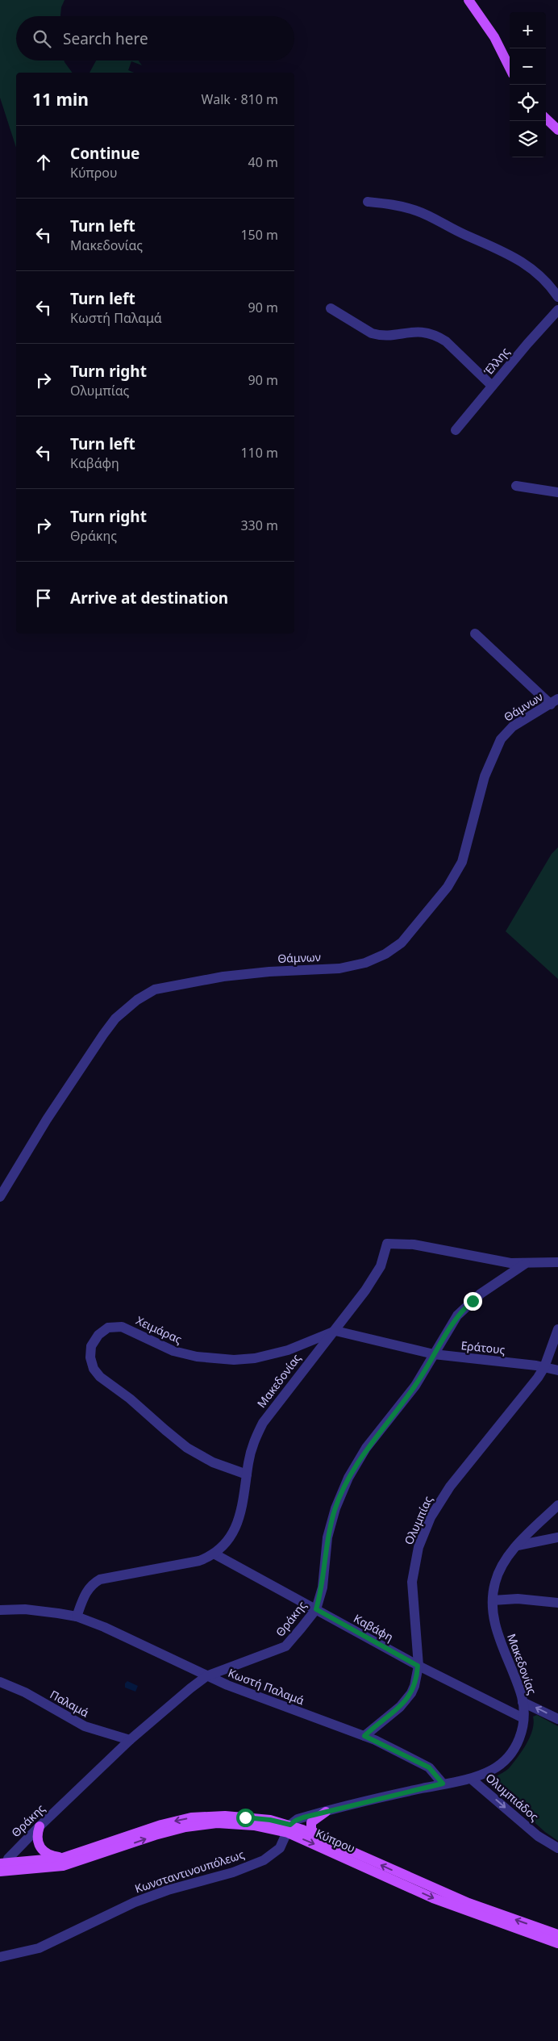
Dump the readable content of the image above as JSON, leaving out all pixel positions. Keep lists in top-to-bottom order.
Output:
{
  "streets": {
    "main road": ["Κύπρου"],
    "street": [
      "Έλλης",
      "Θάμνων",
      "Χειμάρας",
      "Εράτους",
      "Μακεδονίας",
      "Ολυμπίας",
      "Θράκης",
      "Καβάφη",
      "Κωστή Παλαμά",
      "Παλαμά",
      "Ολυμπιάδος",
      "Κωνσταντινουπόλεως"
    ]
  },
  "crossings": [
    ["Χειμάρας", "Εράτους"],
    ["Χειμάρας", "Μακεδονίας"],
    ["Εράτους", "Μακεδονίας"],
    ["Εράτους", "Ολυμπίας"],
    ["Εράτους", "Θράκης"],
    ["Μακεδονίας", "Θράκης"],
    ["Μακεδονίας", "Καβάφη"],
    ["Μακεδονίας", "Κωστή Παλαμά"],
    ["Μακεδονίας", "Ολυμπιάδος"],
    ["Μακεδονίας", "Κύπρου"],
    ["Μακεδονίας", "Κωνσταντινουπόλεως"],
    ["Ολυμπίας", "Καβάφη"],
    ["Ολυμπίας", "Κωστή Παλαμά"],
    ["Θράκης", "Καβάφη"],
    ["Θράκης", "Κωστή Παλαμά"],
    ["Θράκης", "Παλαμά"],
    ["Θράκης", "Κύπρου"],
    ["Κύπρου", "Κωνσταντινουπόλεως"]
  ],
  "one_way": ["Ολυμπιάδος"],
  "page": {
    "map_buttons": ["+", "−"],
    "search": "Search here",
    "heading": ["11 min", "Walk · 810 m"],
    "list": [
      ["Continue", "Κύπρου", "40 m"],
      ["Turn left", "Μακεδονίας", "150 m"],
      ["Turn left", "Κωστή Παλαμά", "90 m"],
      ["Turn right", "Ολυμπίας", "90 m"],
      ["Turn left", "Καβάφη", "110 m"],
      ["Turn right", "Θράκης", "330 m"],
      "Arrive at destination"
    ]
  }
}
